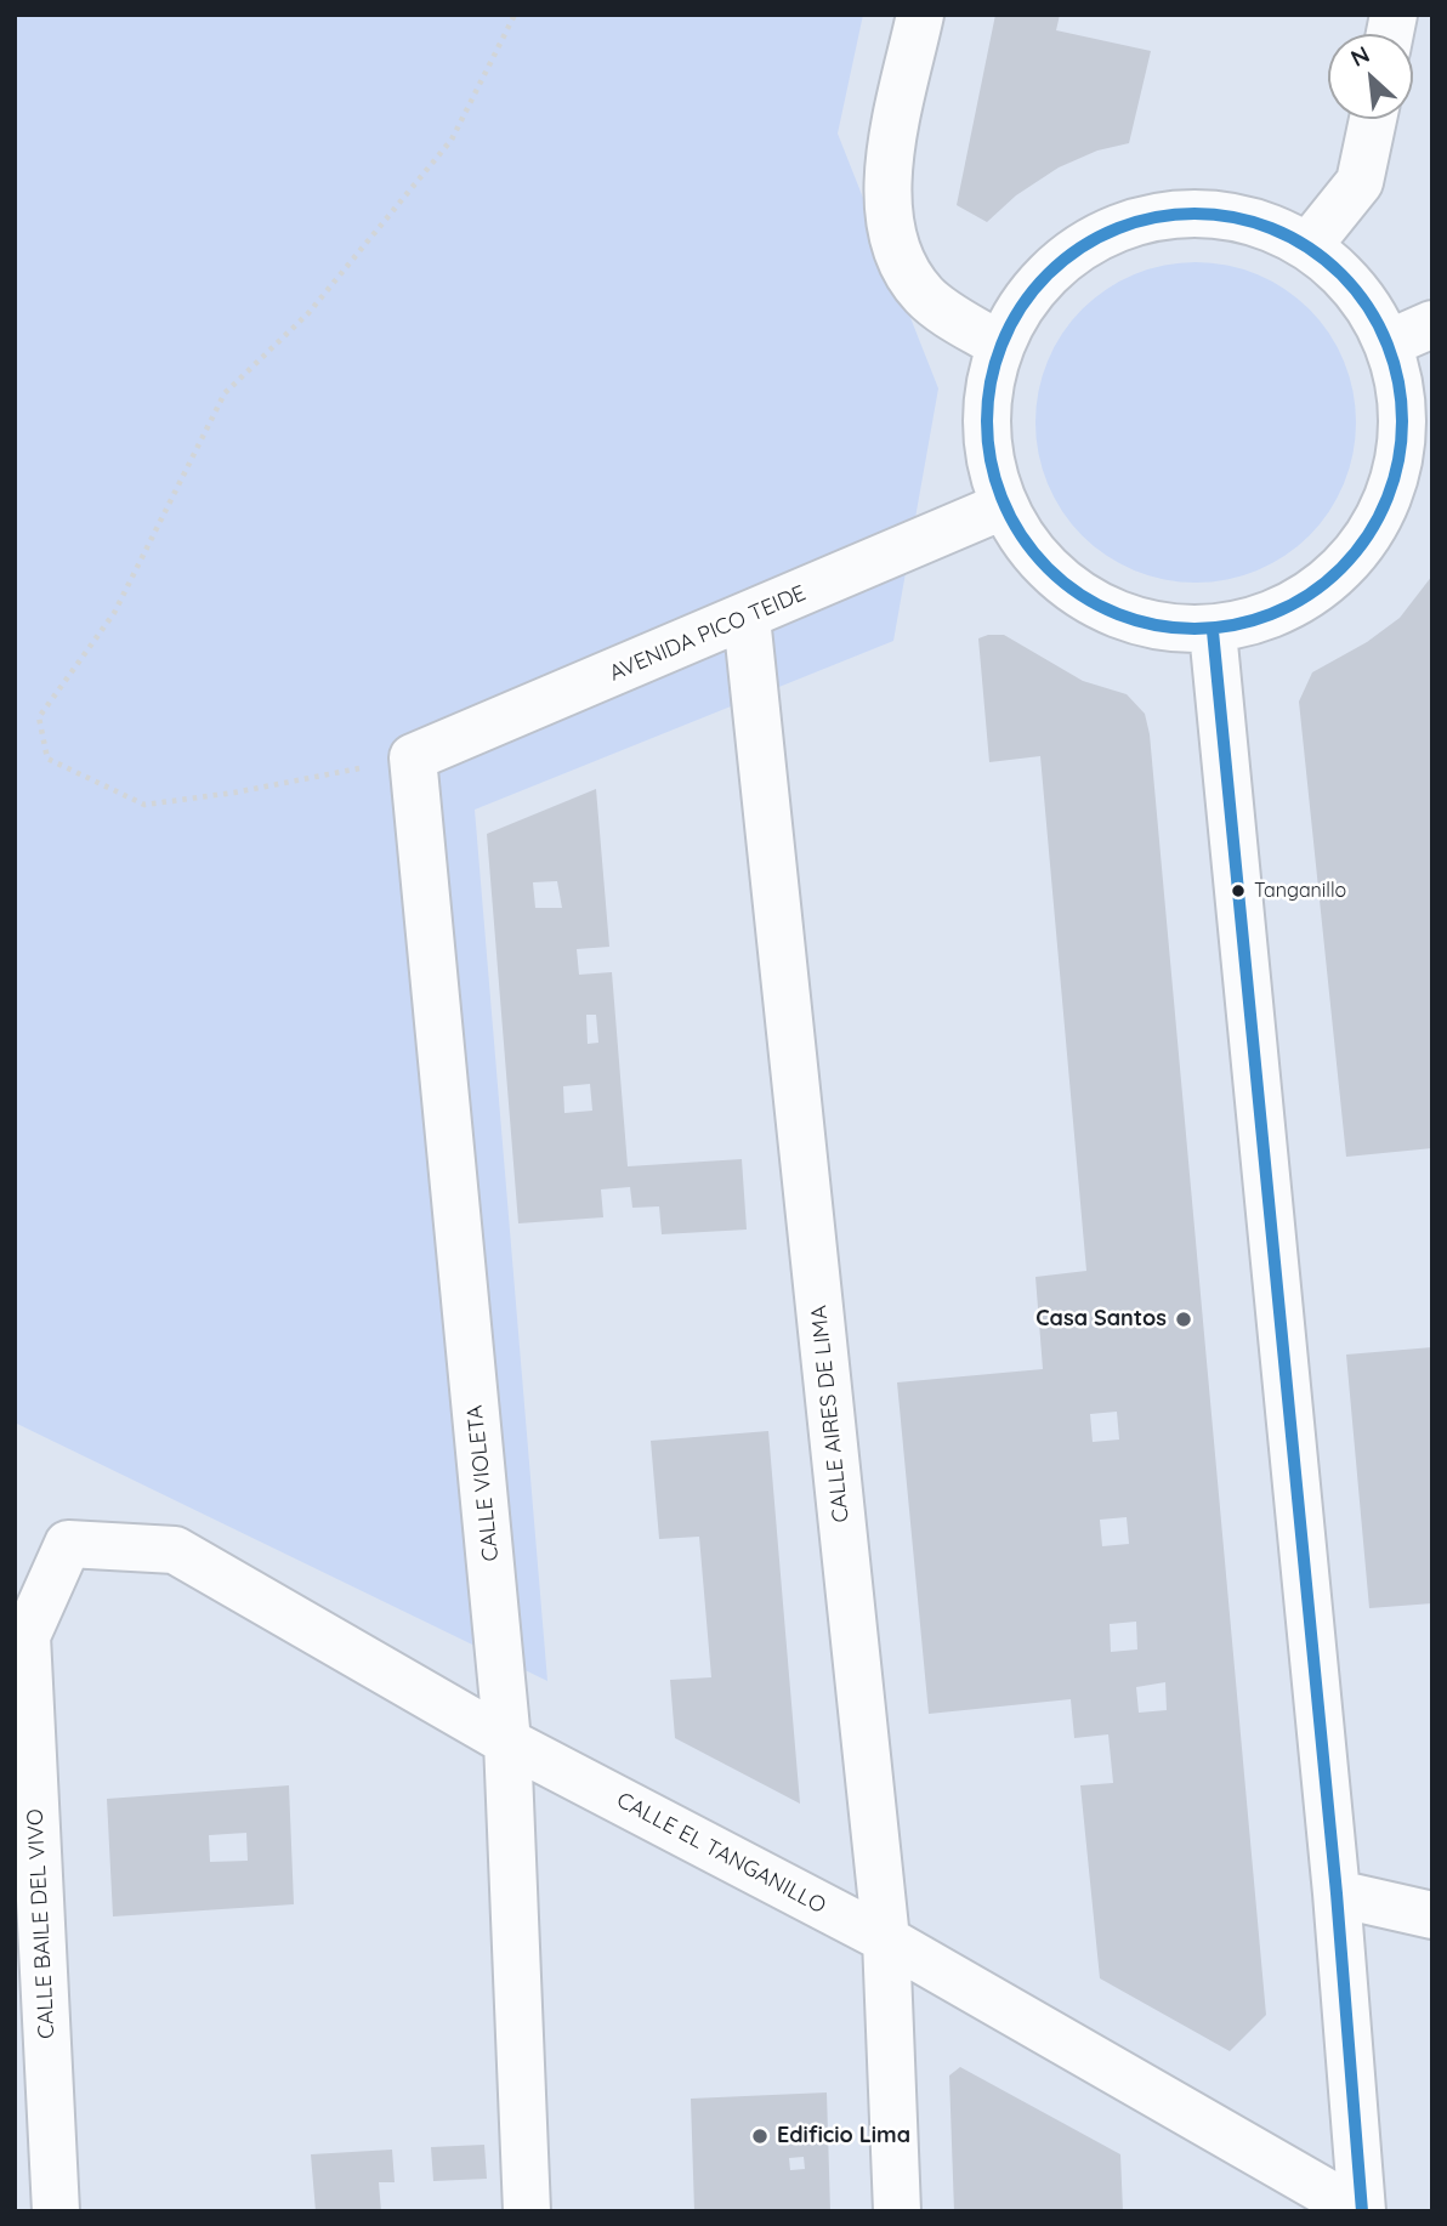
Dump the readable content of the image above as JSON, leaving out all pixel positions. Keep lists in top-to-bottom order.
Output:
{
  "streets": {
    "street": [
      "AVENIDA PICO TEIDE",
      "CALLE AIRES DE LIMA",
      "CALLE VIOLETA",
      "CALLE EL TANGANILLO",
      "CALLE BAILE DEL VIVO"
    ]
  },
  "crossings": [
    ["AVENIDA PICO TEIDE", "CALLE AIRES DE LIMA"],
    ["AVENIDA PICO TEIDE", "CALLE VIOLETA"],
    ["CALLE AIRES DE LIMA", "CALLE EL TANGANILLO"],
    ["CALLE VIOLETA", "CALLE EL TANGANILLO"],
    ["CALLE EL TANGANILLO", "CALLE BAILE DEL VIVO"]
  ],
  "places": ["Tanganillo", "Casa Santos", "Edificio Lima"],
  "north": "top left"
}
